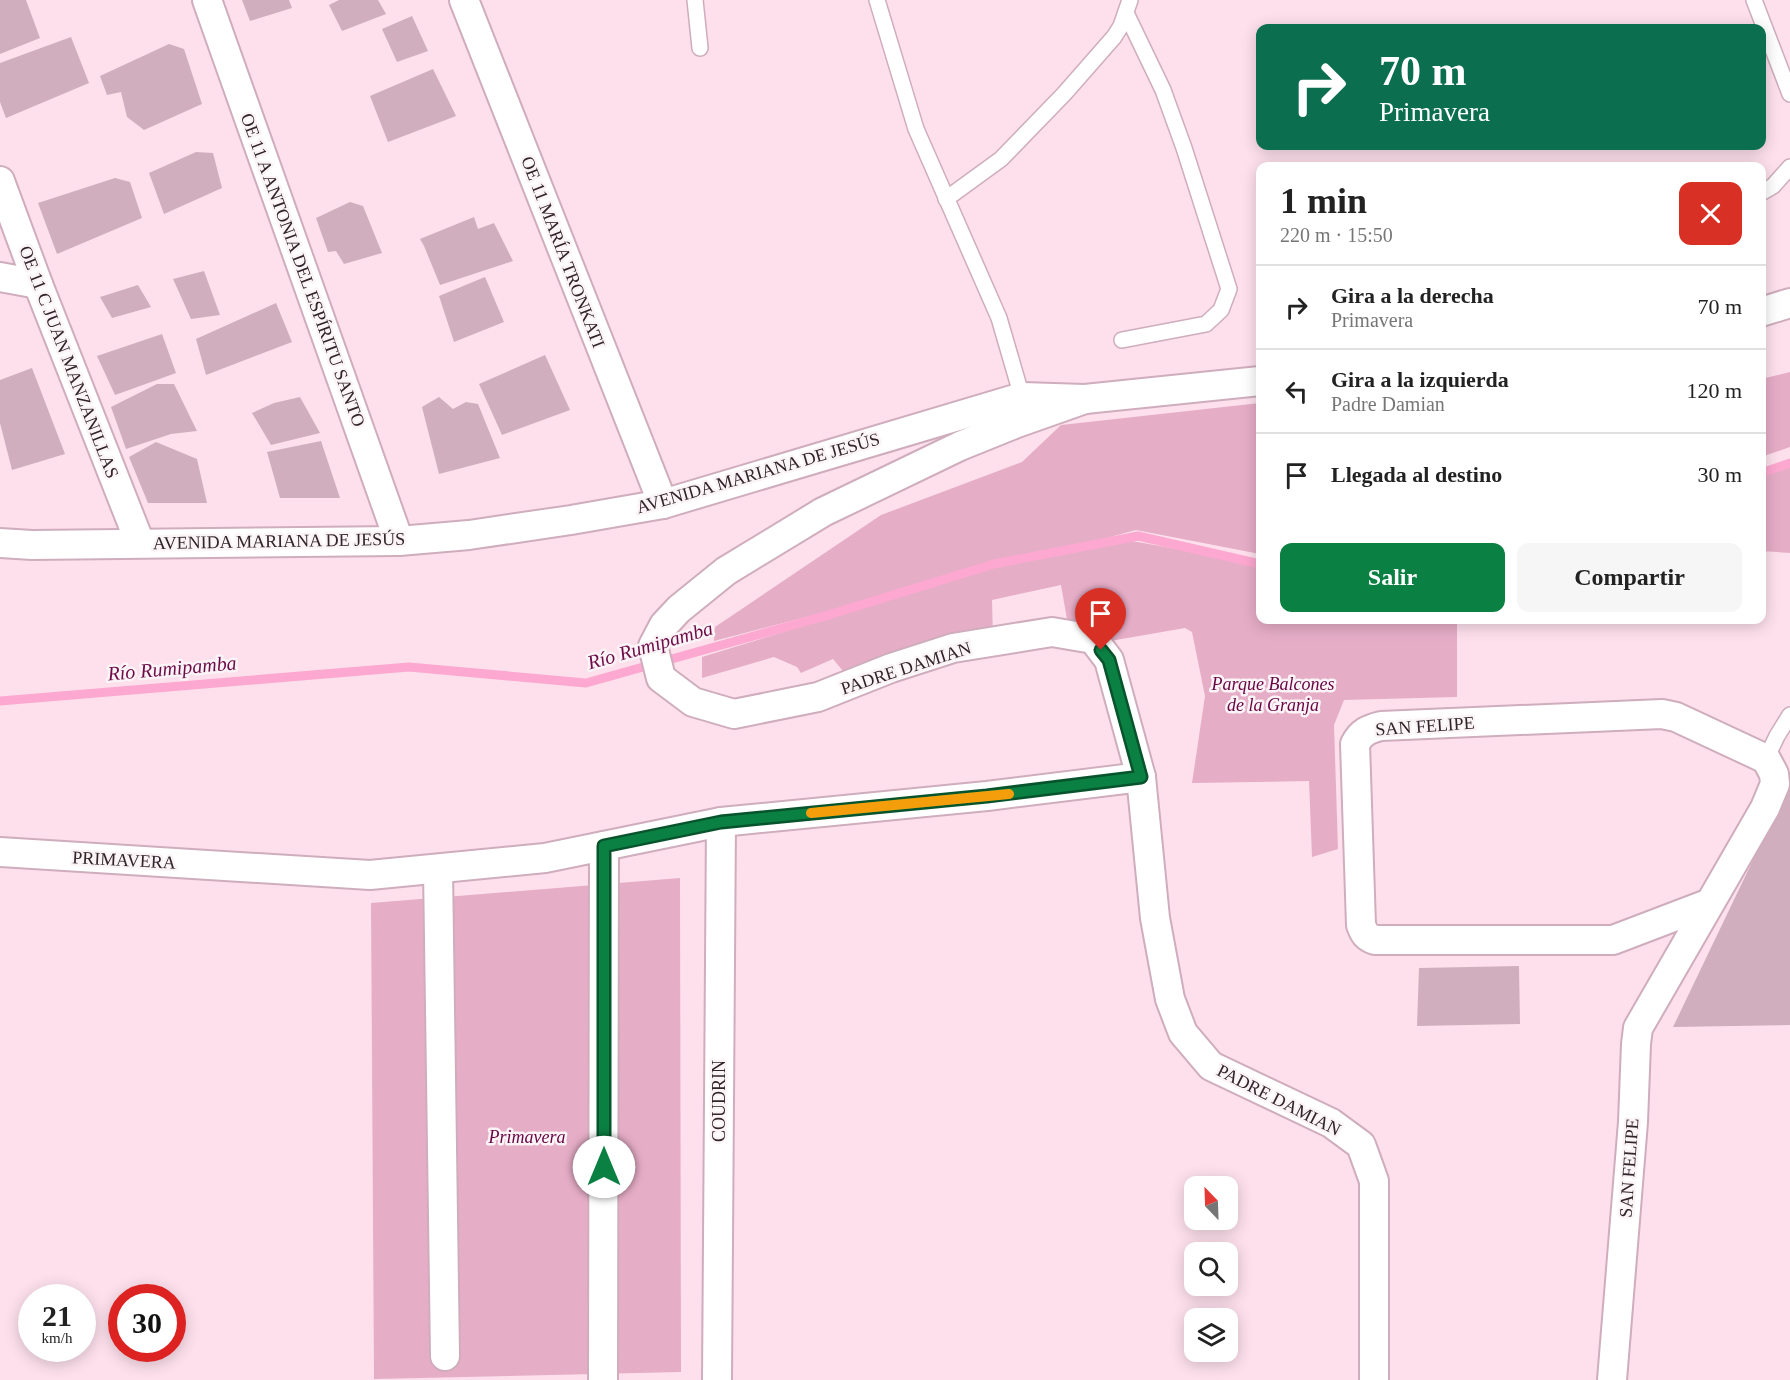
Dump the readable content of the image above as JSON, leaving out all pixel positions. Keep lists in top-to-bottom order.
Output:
{
  "streets": {
    "street": [
      "OE 11 MARÍA TRONKATI",
      "OE 11 A ANTONIA DEL ESPÍRITU SANTO",
      "OE 11 C JUAN MANZANILLAS",
      "AVENIDA MARIANA DE JESÚS",
      "PADRE DAMIAN",
      "SAN FELIPE",
      "PRIMAVERA",
      "COUDRIN"
    ]
  },
  "crossings": [
    ["OE 11 MARÍA TRONKATI", "AVENIDA MARIANA DE JESÚS"],
    ["OE 11 A ANTONIA DEL ESPÍRITU SANTO", "AVENIDA MARIANA DE JESÚS"],
    ["OE 11 C JUAN MANZANILLAS", "AVENIDA MARIANA DE JESÚS"],
    ["AVENIDA MARIANA DE JESÚS", "PADRE DAMIAN"],
    ["PADRE DAMIAN", "PRIMAVERA"],
    ["PRIMAVERA", "COUDRIN"]
  ],
  "water": ["Río Rumipamba"],
  "parks": ["Parque Balcones de la Granja", "Primavera"],
  "north": "top left",
  "page": {
    "turn": ["70 m", "Primavera"],
    "heading": ["1 min", "220 m · 15:50"],
    "list": [
      {
        "name": "Gira a la derecha",
        "note": "Primavera",
        "value": "70 m"
      },
      {
        "name": "Gira a la izquierda",
        "note": "Padre Damian",
        "value": "120 m"
      },
      {
        "name": "Llegada al destino",
        "value": "30 m"
      }
    ],
    "buttons": ["Salir", "Compartir"],
    "speed": "21 km/h",
    "limit": "30"
  }
}
